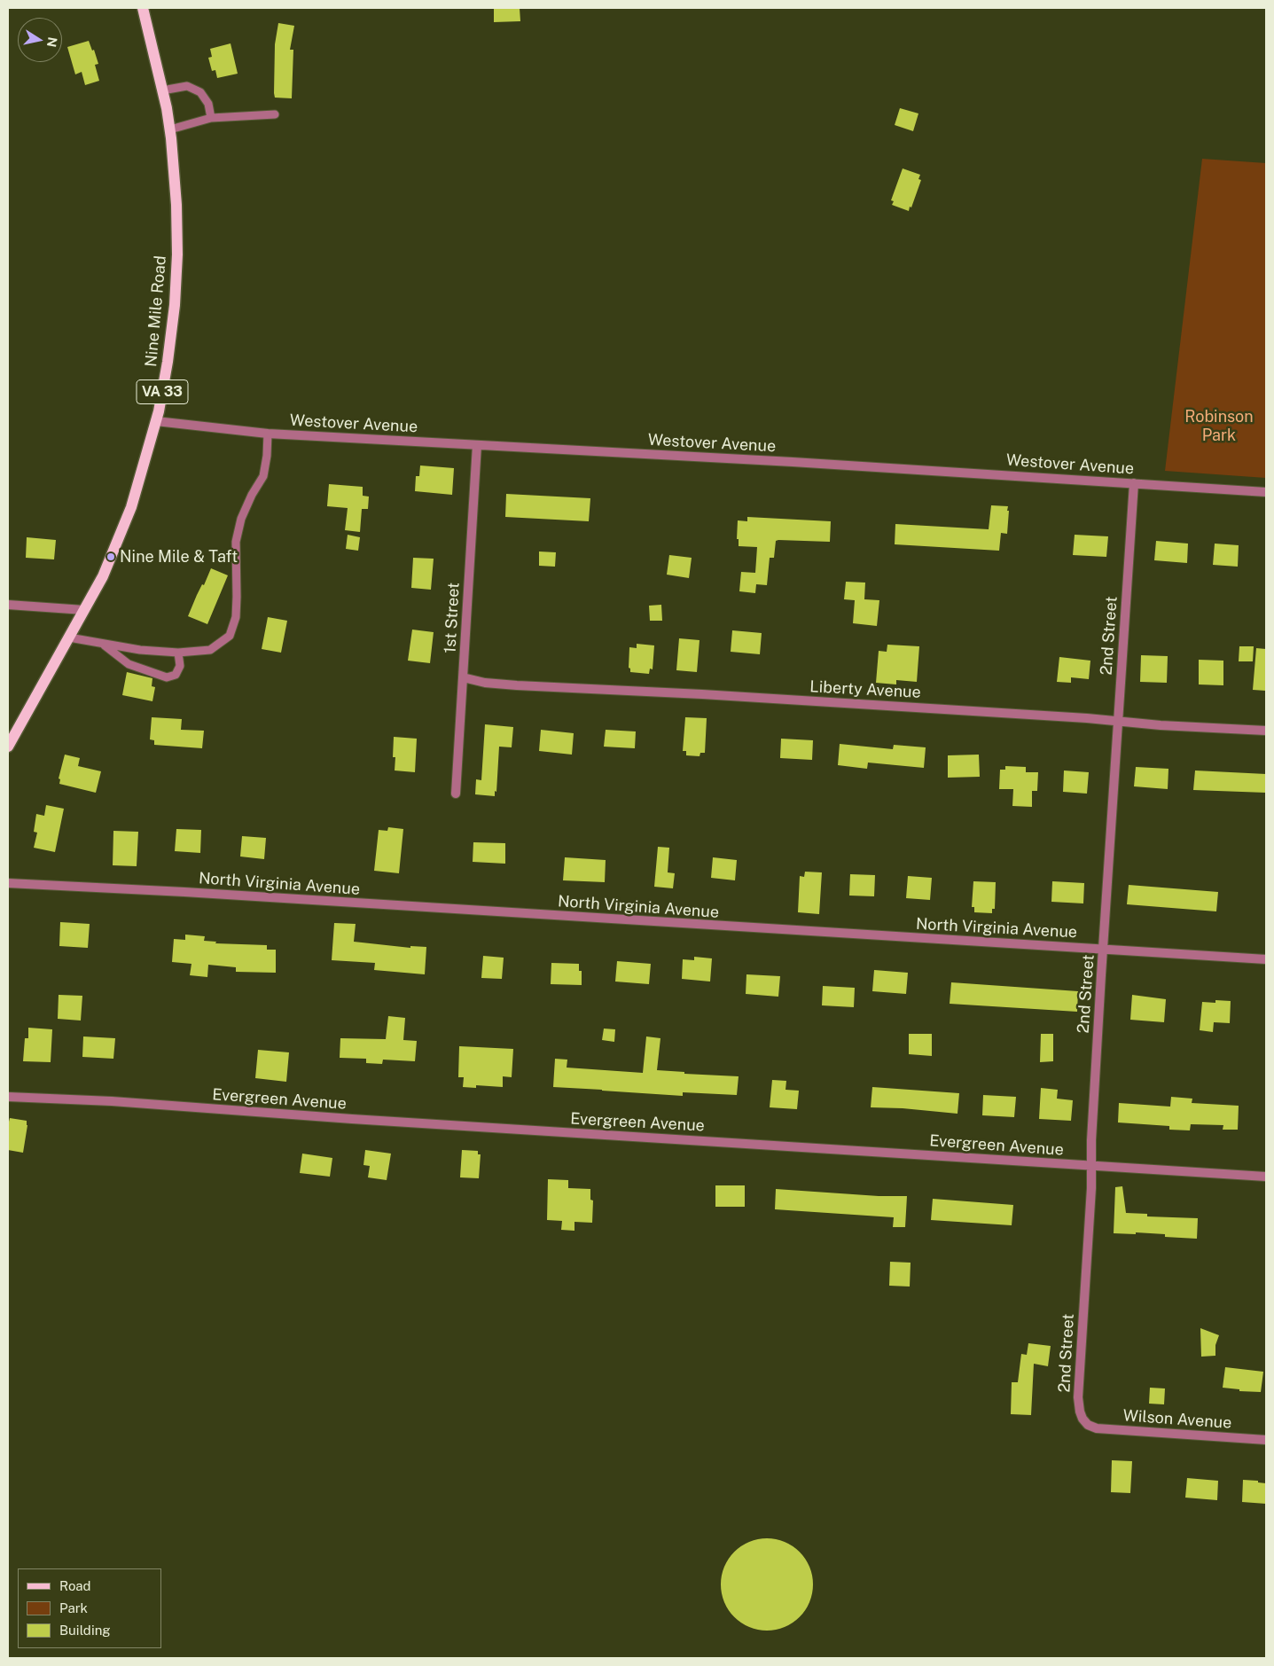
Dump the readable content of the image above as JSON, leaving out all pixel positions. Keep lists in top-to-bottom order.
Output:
{
  "streets": {
    "main road": ["Nine Mile Road", "VA 33"],
    "street": [
      "Westover Avenue",
      "1st Street",
      "2nd Street",
      "Liberty Avenue",
      "North Virginia Avenue",
      "Evergreen Avenue",
      "Wilson Avenue"
    ]
  },
  "crossings": [
    ["Nine Mile Road", "Westover Avenue"],
    ["Westover Avenue", "1st Street"],
    ["Westover Avenue", "2nd Street"],
    ["1st Street", "Liberty Avenue"],
    ["2nd Street", "Liberty Avenue"],
    ["2nd Street", "North Virginia Avenue"],
    ["2nd Street", "Evergreen Avenue"],
    ["2nd Street", "Wilson Avenue"]
  ],
  "parks": ["Robinson Park"],
  "places": ["Nine Mile & Taft"],
  "legend": ["Road", "Park", "Building"],
  "north": "right"
}
